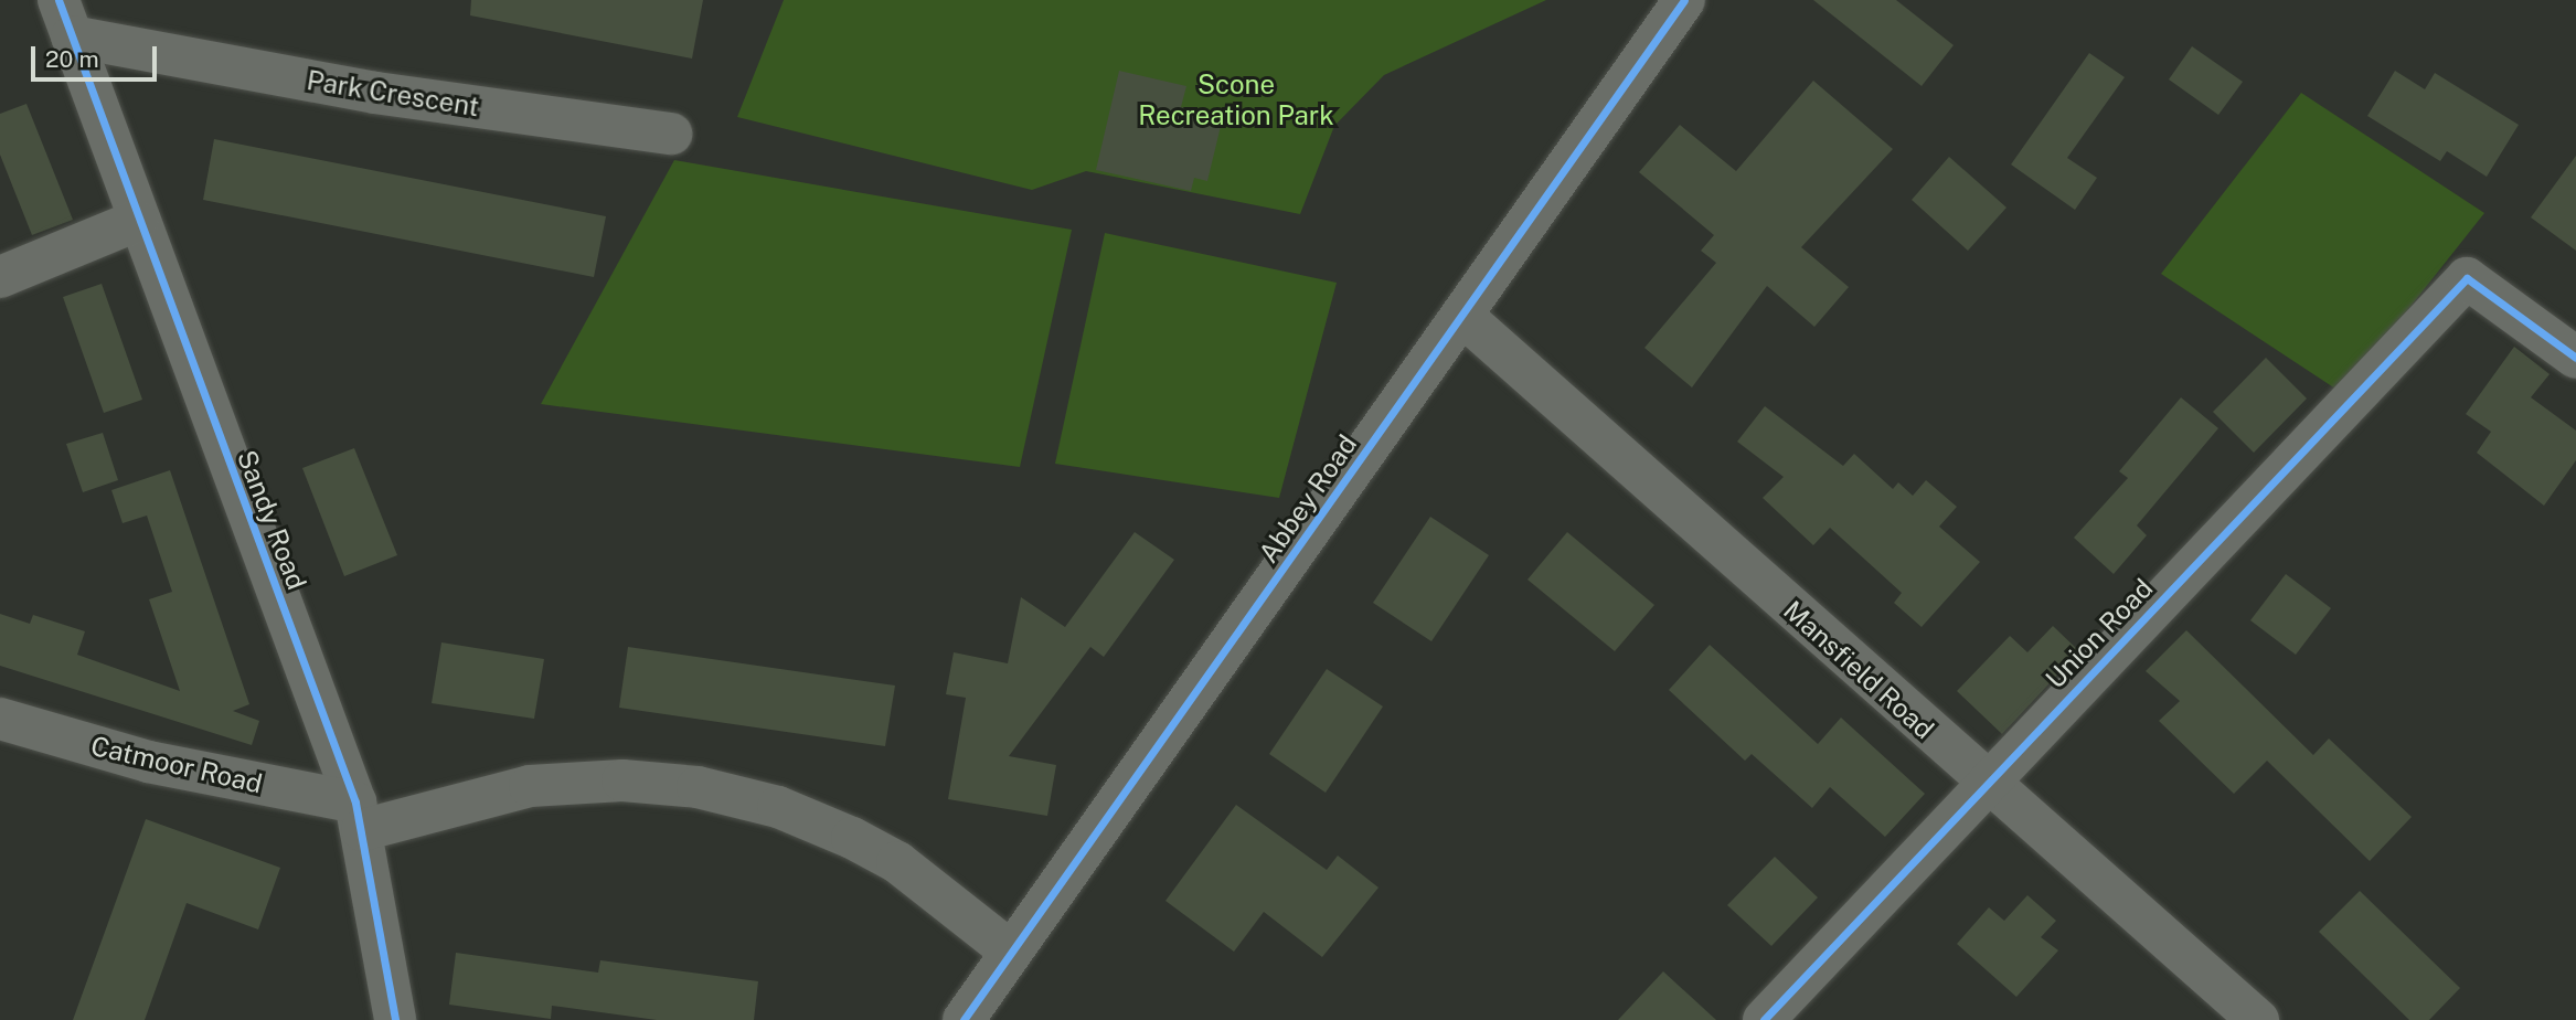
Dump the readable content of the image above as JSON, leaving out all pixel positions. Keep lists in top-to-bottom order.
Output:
{
  "streets": {
    "street": [
      "Park Crescent",
      "Abbey Road",
      "Sandy Road",
      "Union Road",
      "Mansfield Road",
      "Catmoor Road"
    ]
  },
  "crossings": [
    ["Park Crescent", "Sandy Road"],
    ["Abbey Road", "Mansfield Road"],
    ["Sandy Road", "Catmoor Road"],
    ["Union Road", "Mansfield Road"]
  ],
  "parks": ["Scone Recreation Park"],
  "scale_bar": "20 m"
}
